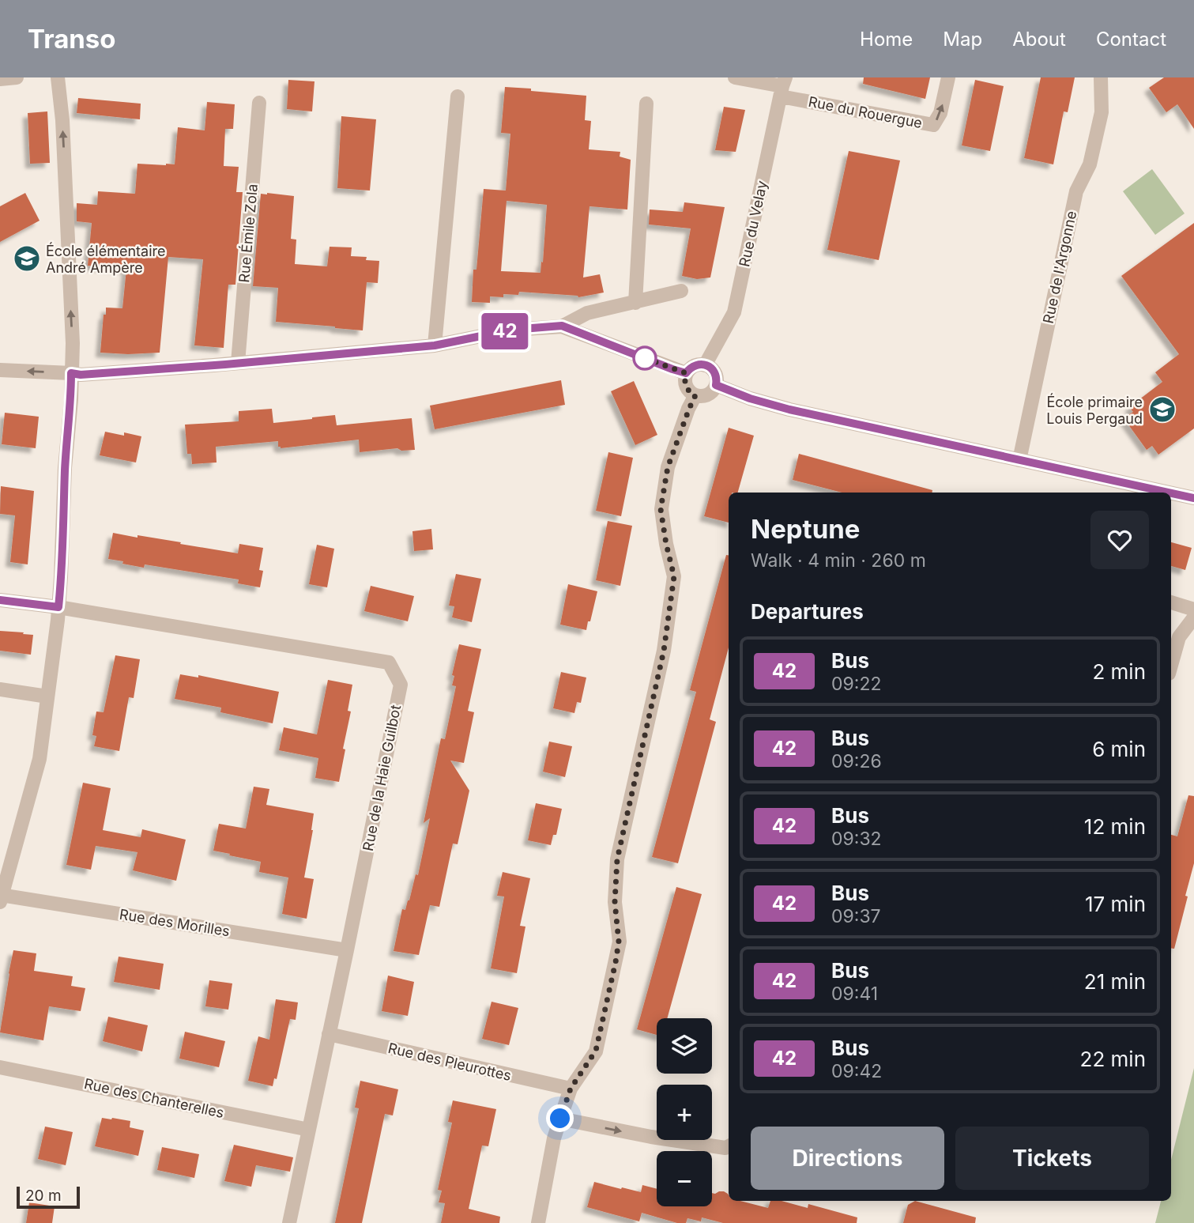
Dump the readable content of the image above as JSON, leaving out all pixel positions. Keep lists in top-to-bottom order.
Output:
{
  "streets": {
    "street": [
      "Rue du Rouergue",
      "Rue du Velay",
      "Rue Émile Zola",
      "Rue de l'Argonne",
      "Rue de la Haie Guilbot",
      "Rue des Morilles",
      "Rue des Pleurottes",
      "Rue des Chanterelles"
    ]
  },
  "crossings": [
    ["Rue du Rouergue", "Rue du Velay"],
    ["Rue de la Haie Guilbot", "Rue des Morilles"],
    ["Rue de la Haie Guilbot", "Rue des Pleurottes"],
    ["Rue de la Haie Guilbot", "Rue des Chanterelles"]
  ],
  "one_way": ["Rue du Rouergue"],
  "places": {
    "school or university": ["École élémentaire André Ampère", "École primaire Louis Pergaud"]
  },
  "lines": ["bus line 42"],
  "scale_bar": "20 m",
  "page": {
    "header": "Transo",
    "nav": [
      "Home",
      "Map",
      "About",
      "Contact"
    ],
    "on_map": "42",
    "heading": [
      ["Neptune", "Walk · 4 min · 260 m"],
      "Departures"
    ],
    "list": [
      {
        "mark": "42",
        "name": "Bus",
        "note": "09:22",
        "value": "2 min"
      },
      {
        "mark": "42",
        "name": "Bus",
        "note": "09:26",
        "value": "6 min"
      },
      {
        "mark": "42",
        "name": "Bus",
        "note": "09:32",
        "value": "12 min"
      },
      {
        "mark": "42",
        "name": "Bus",
        "note": "09:37",
        "value": "17 min"
      },
      {
        "mark": "42",
        "name": "Bus",
        "note": "09:41",
        "value": "21 min"
      },
      {
        "mark": "42",
        "name": "Bus",
        "note": "09:42",
        "value": "22 min"
      }
    ],
    "map_buttons": ["+", "−"],
    "buttons": ["Directions", "Tickets"],
    "scale": "20 m"
  }
}
